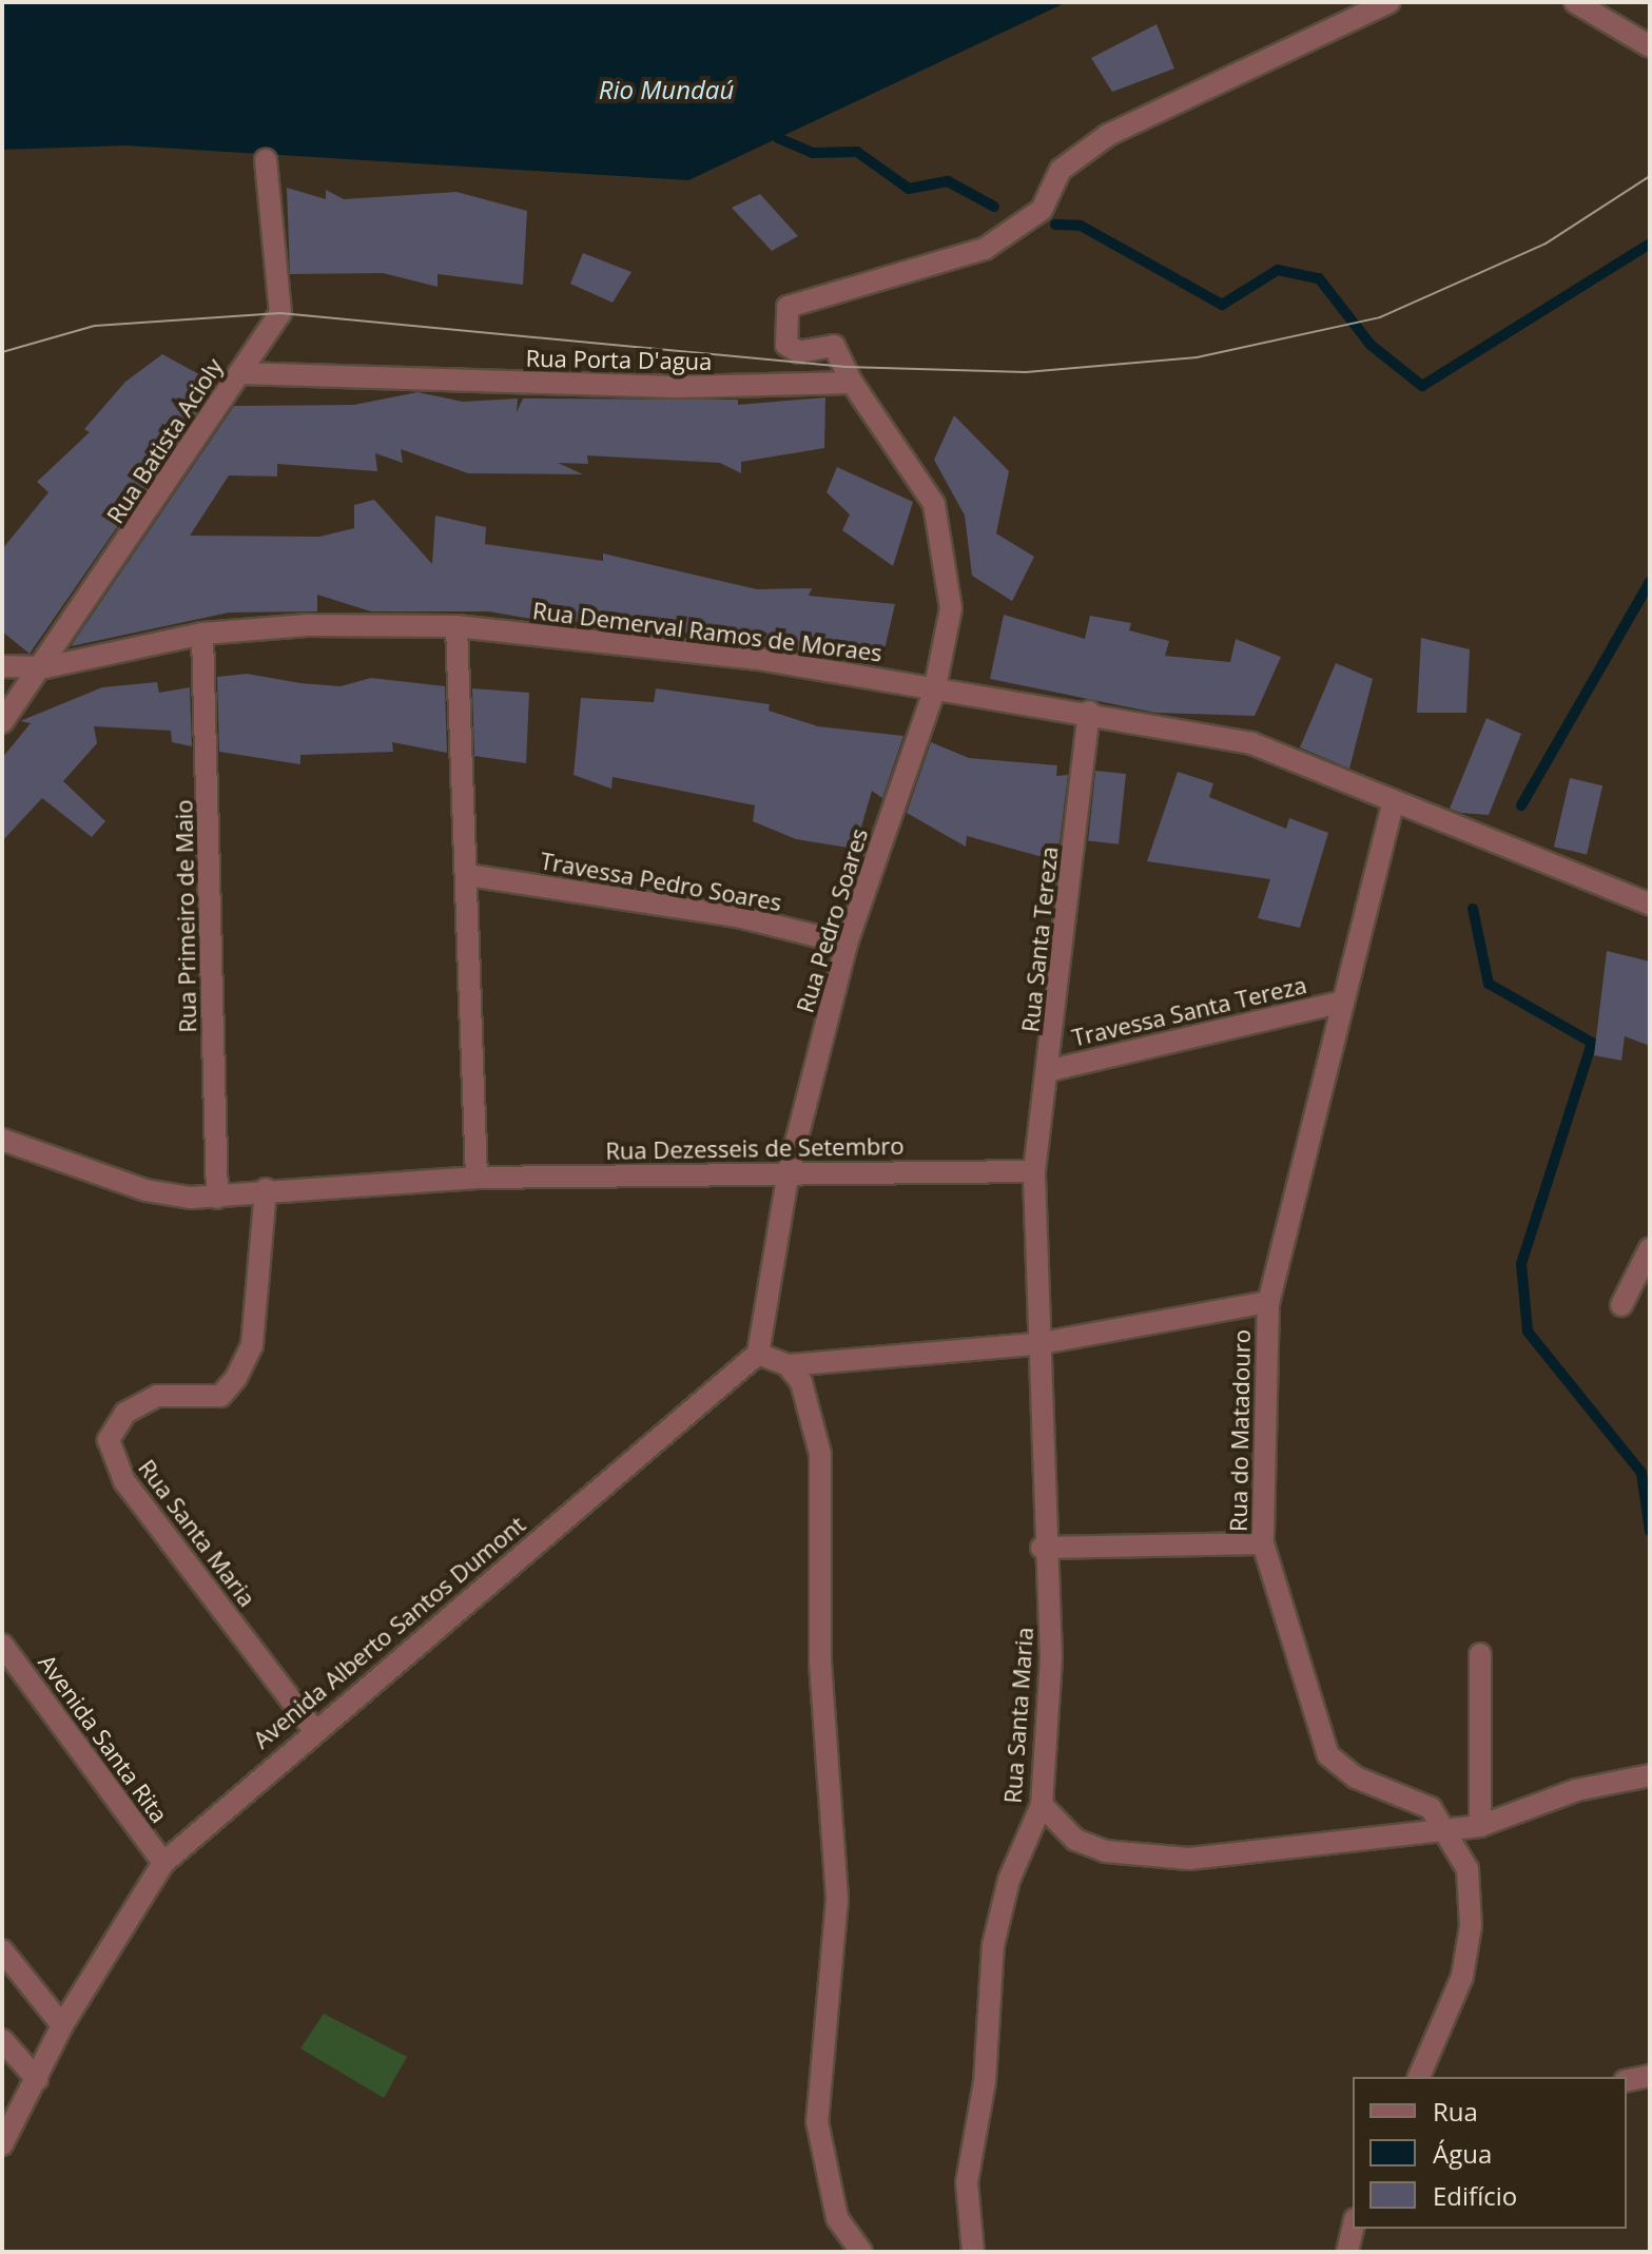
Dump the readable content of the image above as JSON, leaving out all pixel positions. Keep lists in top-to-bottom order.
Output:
{
  "streets": {
    "street": [
      "Rua Porta D'agua",
      "Rua Batista Acioly",
      "Rua Demerval Ramos de Moraes",
      "Travessa Pedro Soares",
      "Rua Primeiro de Maio",
      "Rua Pedro Soares",
      "Rua Santa Tereza",
      "Travessa Santa Tereza",
      "Rua Dezesseis de Setembro",
      "Rua do Matadouro",
      "Rua Santa Maria",
      "Avenida Alberto Santos Dumont",
      "Avenida Santa Rita"
    ]
  },
  "crossings": [
    ["Rua Porta D'agua", "Rua Batista Acioly"],
    ["Rua Porta D'agua", "Rua Pedro Soares"],
    ["Rua Batista Acioly", "Rua Demerval Ramos de Moraes"],
    ["Rua Demerval Ramos de Moraes", "Rua Primeiro de Maio"],
    ["Rua Demerval Ramos de Moraes", "Rua Pedro Soares"],
    ["Rua Demerval Ramos de Moraes", "Rua Santa Tereza"],
    ["Rua Demerval Ramos de Moraes", "Rua do Matadouro"],
    ["Travessa Pedro Soares", "Rua Pedro Soares"],
    ["Rua Primeiro de Maio", "Rua Dezesseis de Setembro"],
    ["Rua Pedro Soares", "Rua Dezesseis de Setembro"],
    ["Rua Santa Tereza", "Travessa Santa Tereza"],
    ["Rua Santa Tereza", "Rua Dezesseis de Setembro"],
    ["Rua Santa Tereza", "Rua Santa Maria"],
    ["Travessa Santa Tereza", "Rua do Matadouro"],
    ["Rua Dezesseis de Setembro", "Rua Santa Maria"],
    ["Rua Santa Maria", "Avenida Alberto Santos Dumont"],
    ["Avenida Alberto Santos Dumont", "Avenida Santa Rita"]
  ],
  "water": ["Rio Mundaú"],
  "legend": ["Rua", "Água", "Edifício"]
}
